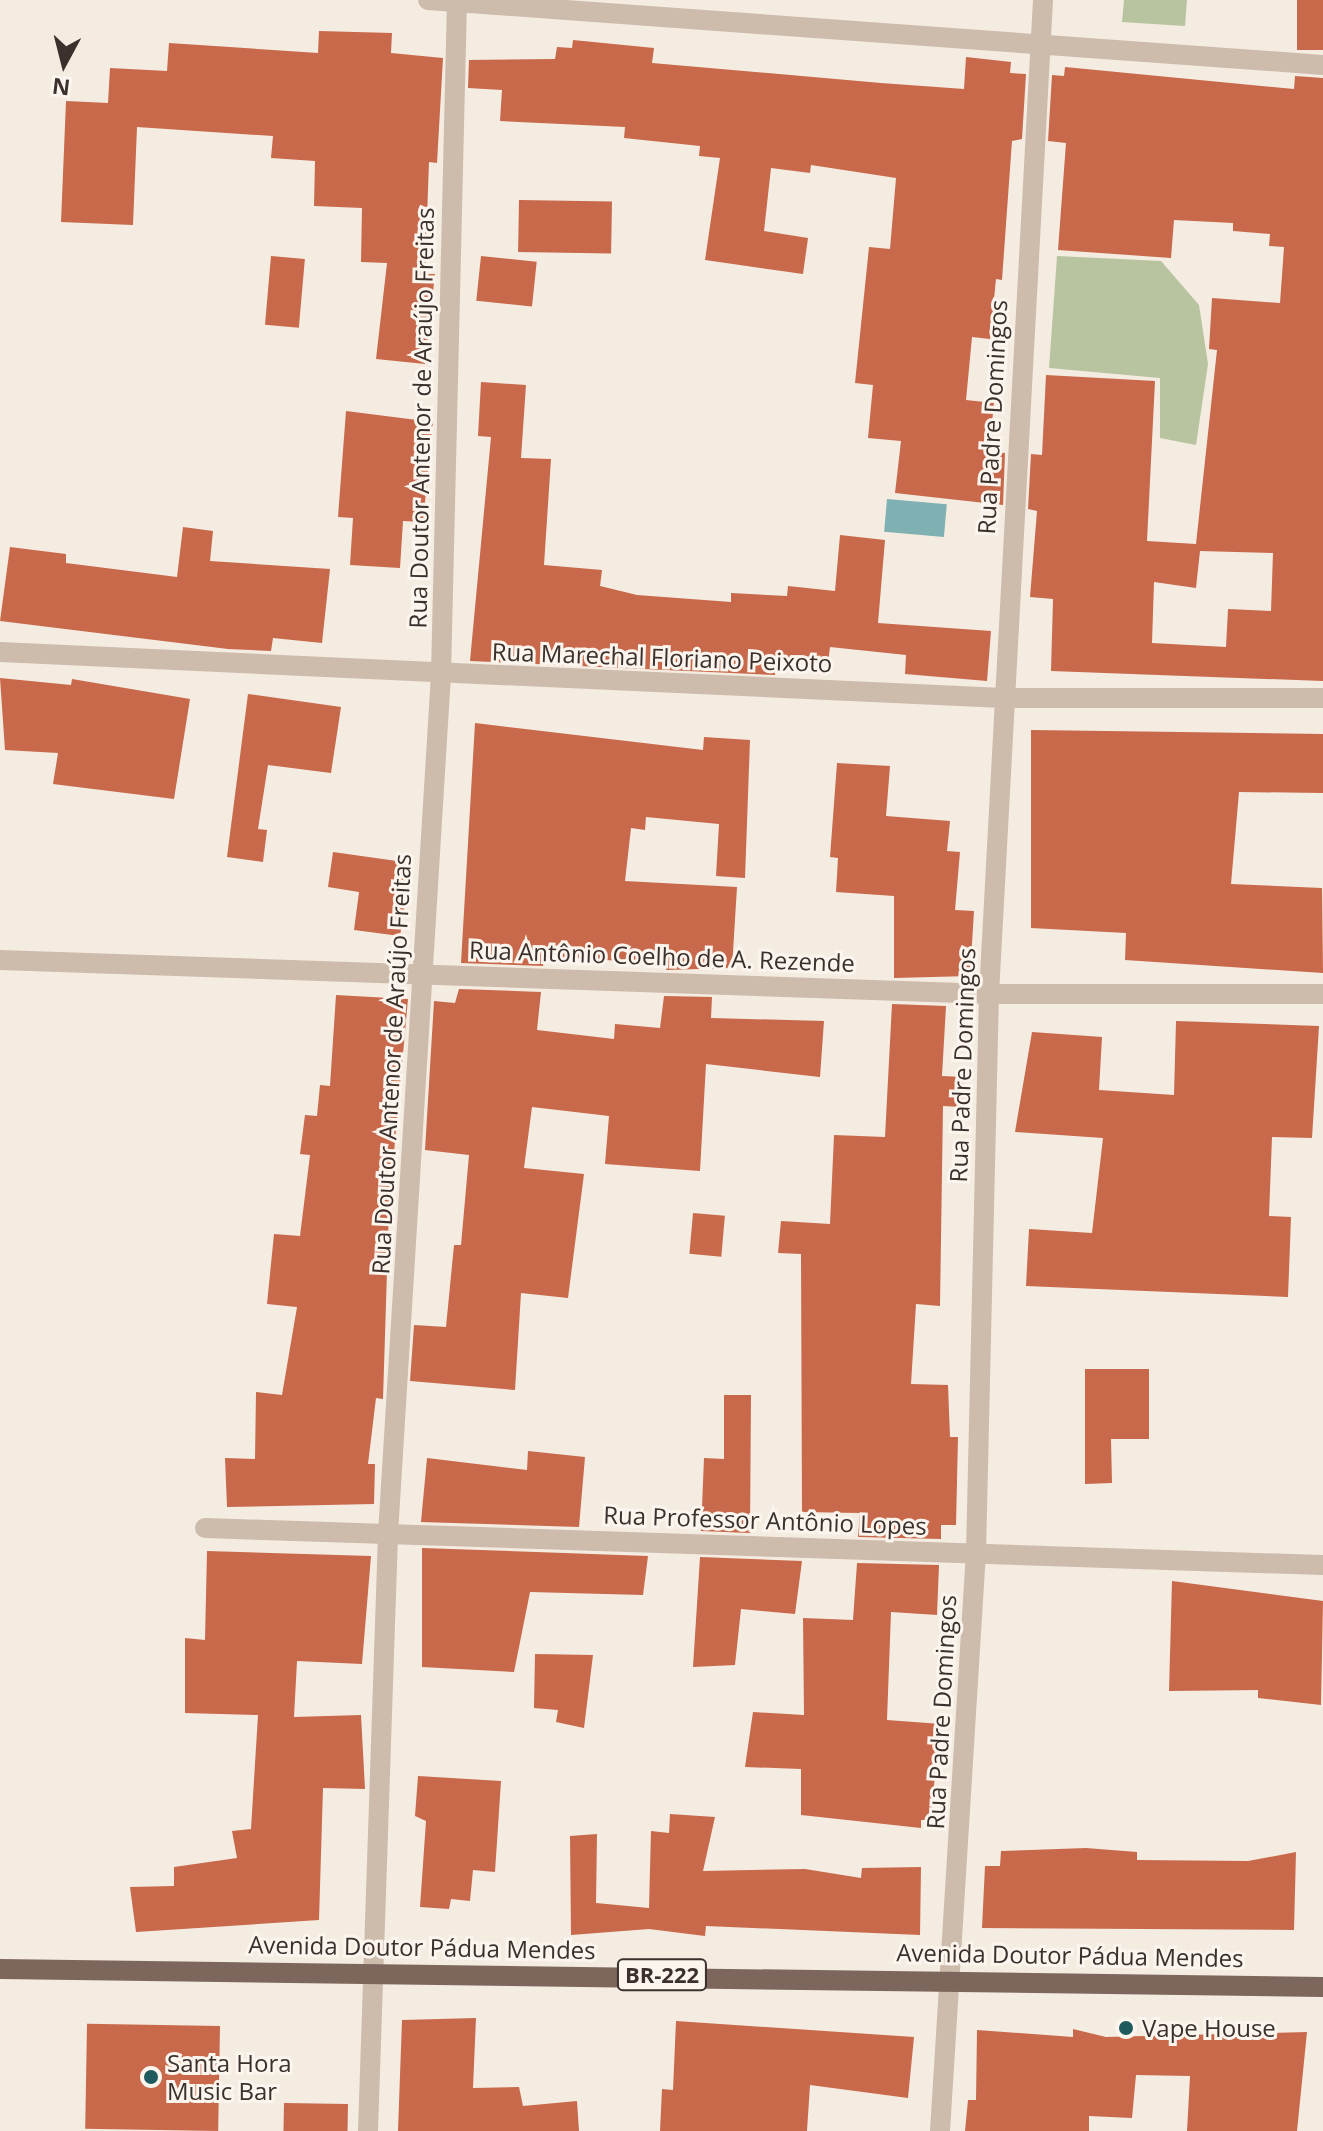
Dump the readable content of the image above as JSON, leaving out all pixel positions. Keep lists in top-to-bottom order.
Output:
{
  "streets": {
    "main road": ["Avenida Doutor Pádua Mendes", "BR-222"],
    "street": [
      "Rua Padre Domingos",
      "Rua Doutor Antenor de Araújo Freitas",
      "Rua Marechal Floriano Peixoto",
      "Rua Antônio Coelho de A. Rezende",
      "Rua Professor Antônio Lopes"
    ]
  },
  "crossings": [
    ["Rua Padre Domingos", "Rua Marechal Floriano Peixoto"],
    ["Rua Padre Domingos", "Rua Antônio Coelho de A. Rezende"],
    ["Rua Padre Domingos", "Rua Professor Antônio Lopes"],
    ["Rua Padre Domingos", "Avenida Doutor Pádua Mendes"],
    ["Rua Doutor Antenor de Araújo Freitas", "Rua Marechal Floriano Peixoto"],
    ["Rua Doutor Antenor de Araújo Freitas", "Rua Antônio Coelho de A. Rezende"],
    ["Rua Doutor Antenor de Araújo Freitas", "Rua Professor Antônio Lopes"],
    ["Rua Doutor Antenor de Araújo Freitas", "Avenida Doutor Pádua Mendes"]
  ],
  "places": ["Vape House", "Santa Hora Music Bar"],
  "north": "bottom"
}
